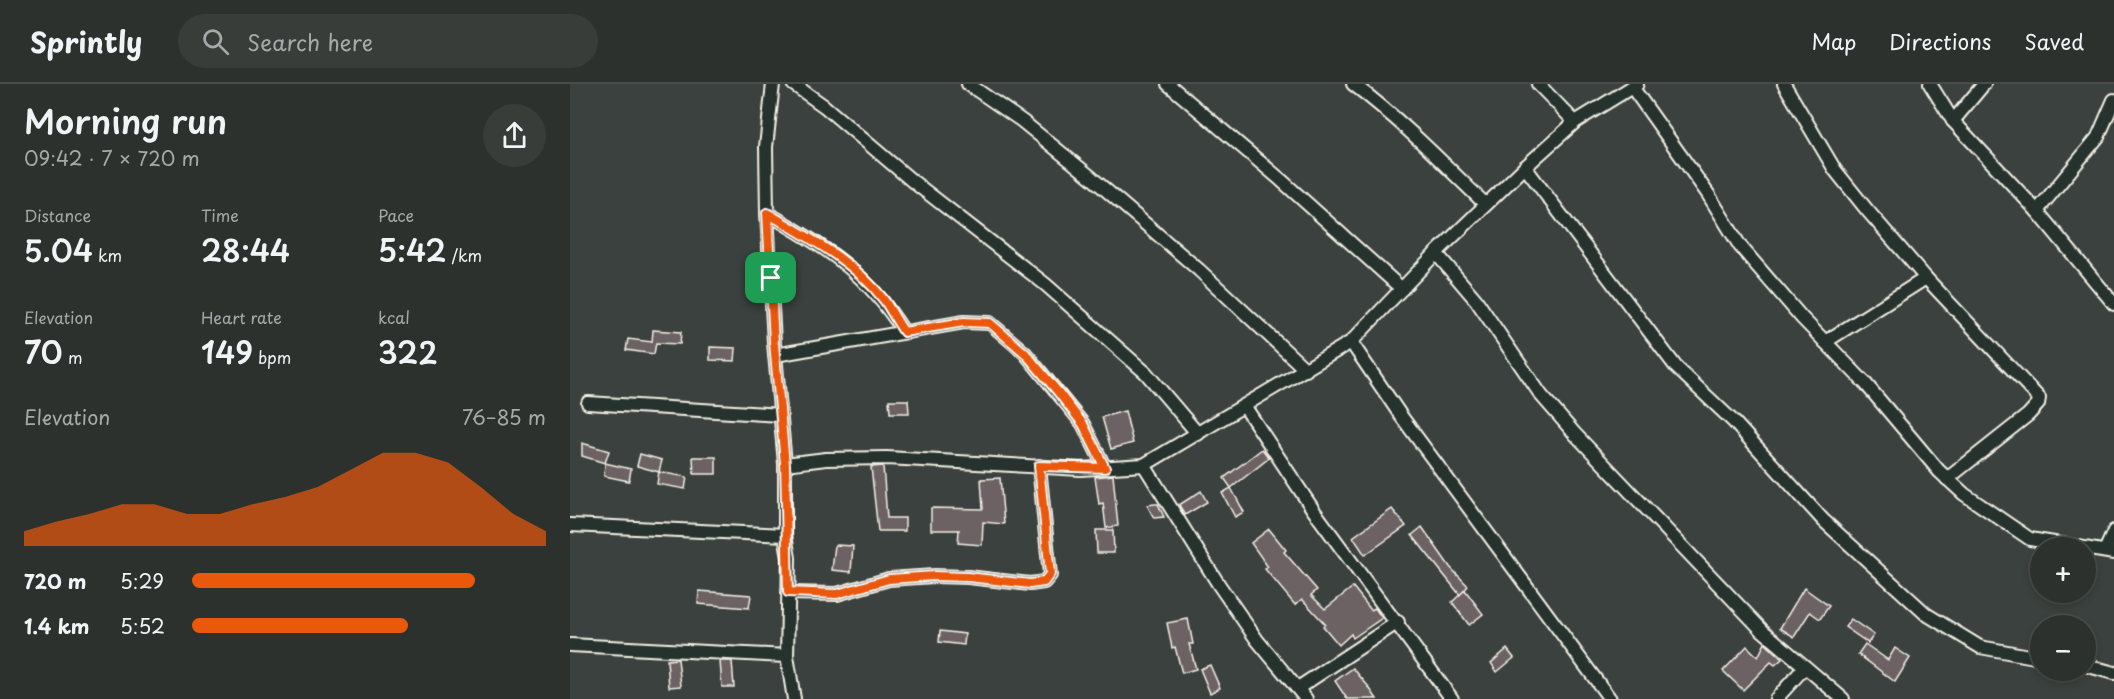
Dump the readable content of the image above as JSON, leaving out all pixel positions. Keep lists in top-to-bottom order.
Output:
{
  "page": {
    "header": "Sprintly",
    "search": "Search here",
    "nav": ["Map", "Directions", "Saved"],
    "heading": ["Morning run", "09:42 · 7 × 720 m"],
    "stats": [
      ["Distance", "5.04 km"],
      ["Time", "28:44"],
      ["Pace", "5:42 /km"],
      ["Elevation", "70 m"],
      ["Heart rate", "149 bpm"],
      ["kcal", "322"]
    ],
    "chart": ["Elevation", "76–85 m"],
    "map_buttons": ["+", "−"],
    "list": [
      {
        "name": "720 m",
        "note": "5:29"
      },
      {
        "name": "1.4 km",
        "note": "5:52"
      }
    ]
  }
}
